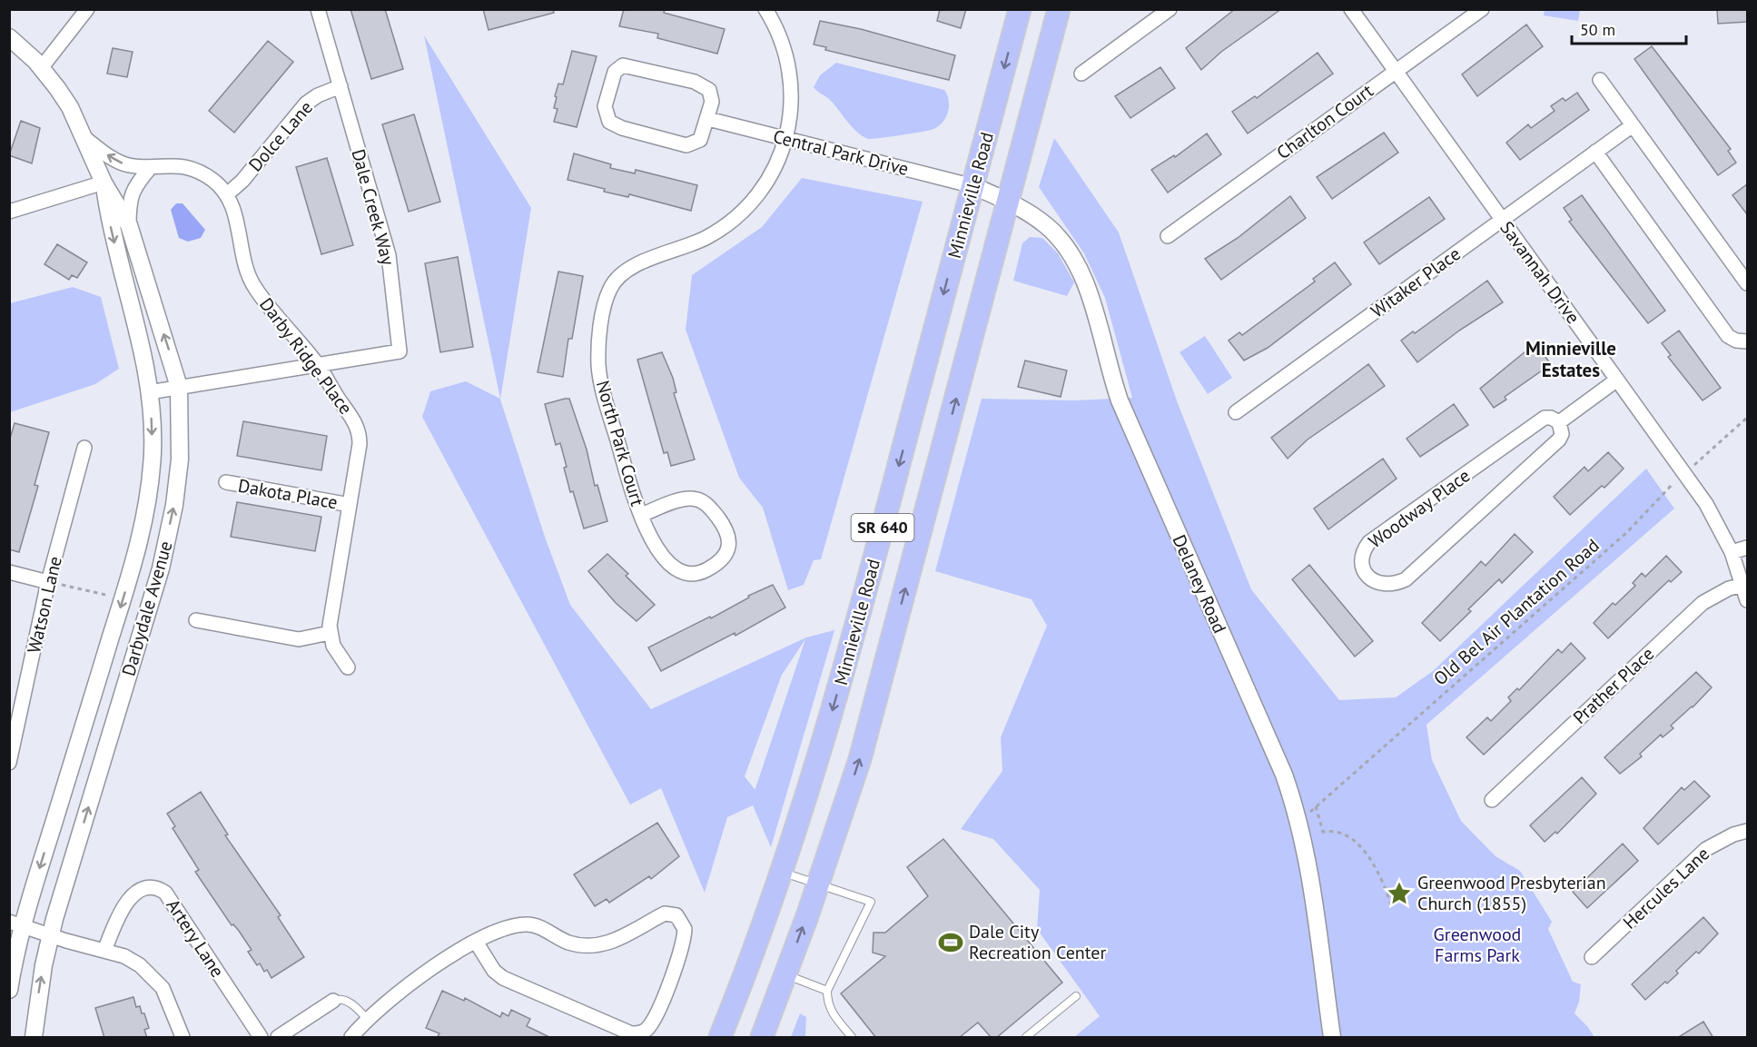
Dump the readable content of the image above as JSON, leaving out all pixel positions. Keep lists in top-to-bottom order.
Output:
{
  "streets": {
    "main road": ["Minnieville Road", "SR 640"],
    "street": [
      "Charlton Court",
      "Dolce Lane",
      "Central Park Drive",
      "Dale Creek Way",
      "Savannah Drive",
      "Witaker Place",
      "Darby Ridge Place",
      "North Park Court",
      "Dakota Place",
      "Woodway Place",
      "Delaney Road",
      "Watson Lane",
      "Darbydale Avenue",
      "Prather Place",
      "Hercules Lane",
      "Artery Lane"
    ],
    "path": ["Old Bel Air Plantation Road"]
  },
  "crossings": [
    ["Charlton Court", "Savannah Drive"],
    ["Dolce Lane", "Dale Creek Way"],
    ["Dolce Lane", "Darby Ridge Place"],
    ["Central Park Drive", "Minnieville Road"],
    ["Central Park Drive", "North Park Court"],
    ["Central Park Drive", "Delaney Road"],
    ["Minnieville Road", "Delaney Road"],
    ["Dale Creek Way", "Darby Ridge Place"],
    ["Dale Creek Way", "Darbydale Avenue"],
    ["Savannah Drive", "Witaker Place"],
    ["Savannah Drive", "Old Bel Air Plantation Road"],
    ["Savannah Drive", "Prather Place"],
    ["Darby Ridge Place", "Dakota Place"],
    ["Darby Ridge Place", "Darbydale Avenue"],
    ["Delaney Road", "Old Bel Air Plantation Road"]
  ],
  "districts": ["Minnieville Estates"],
  "parks": ["Greenwood Farms Park"],
  "places": {
    "place": ["Greenwood Presbyterian Church (1855)"],
    "sports": ["Dale City Recreation Center"]
  },
  "scale_bar": "50 m"
}
